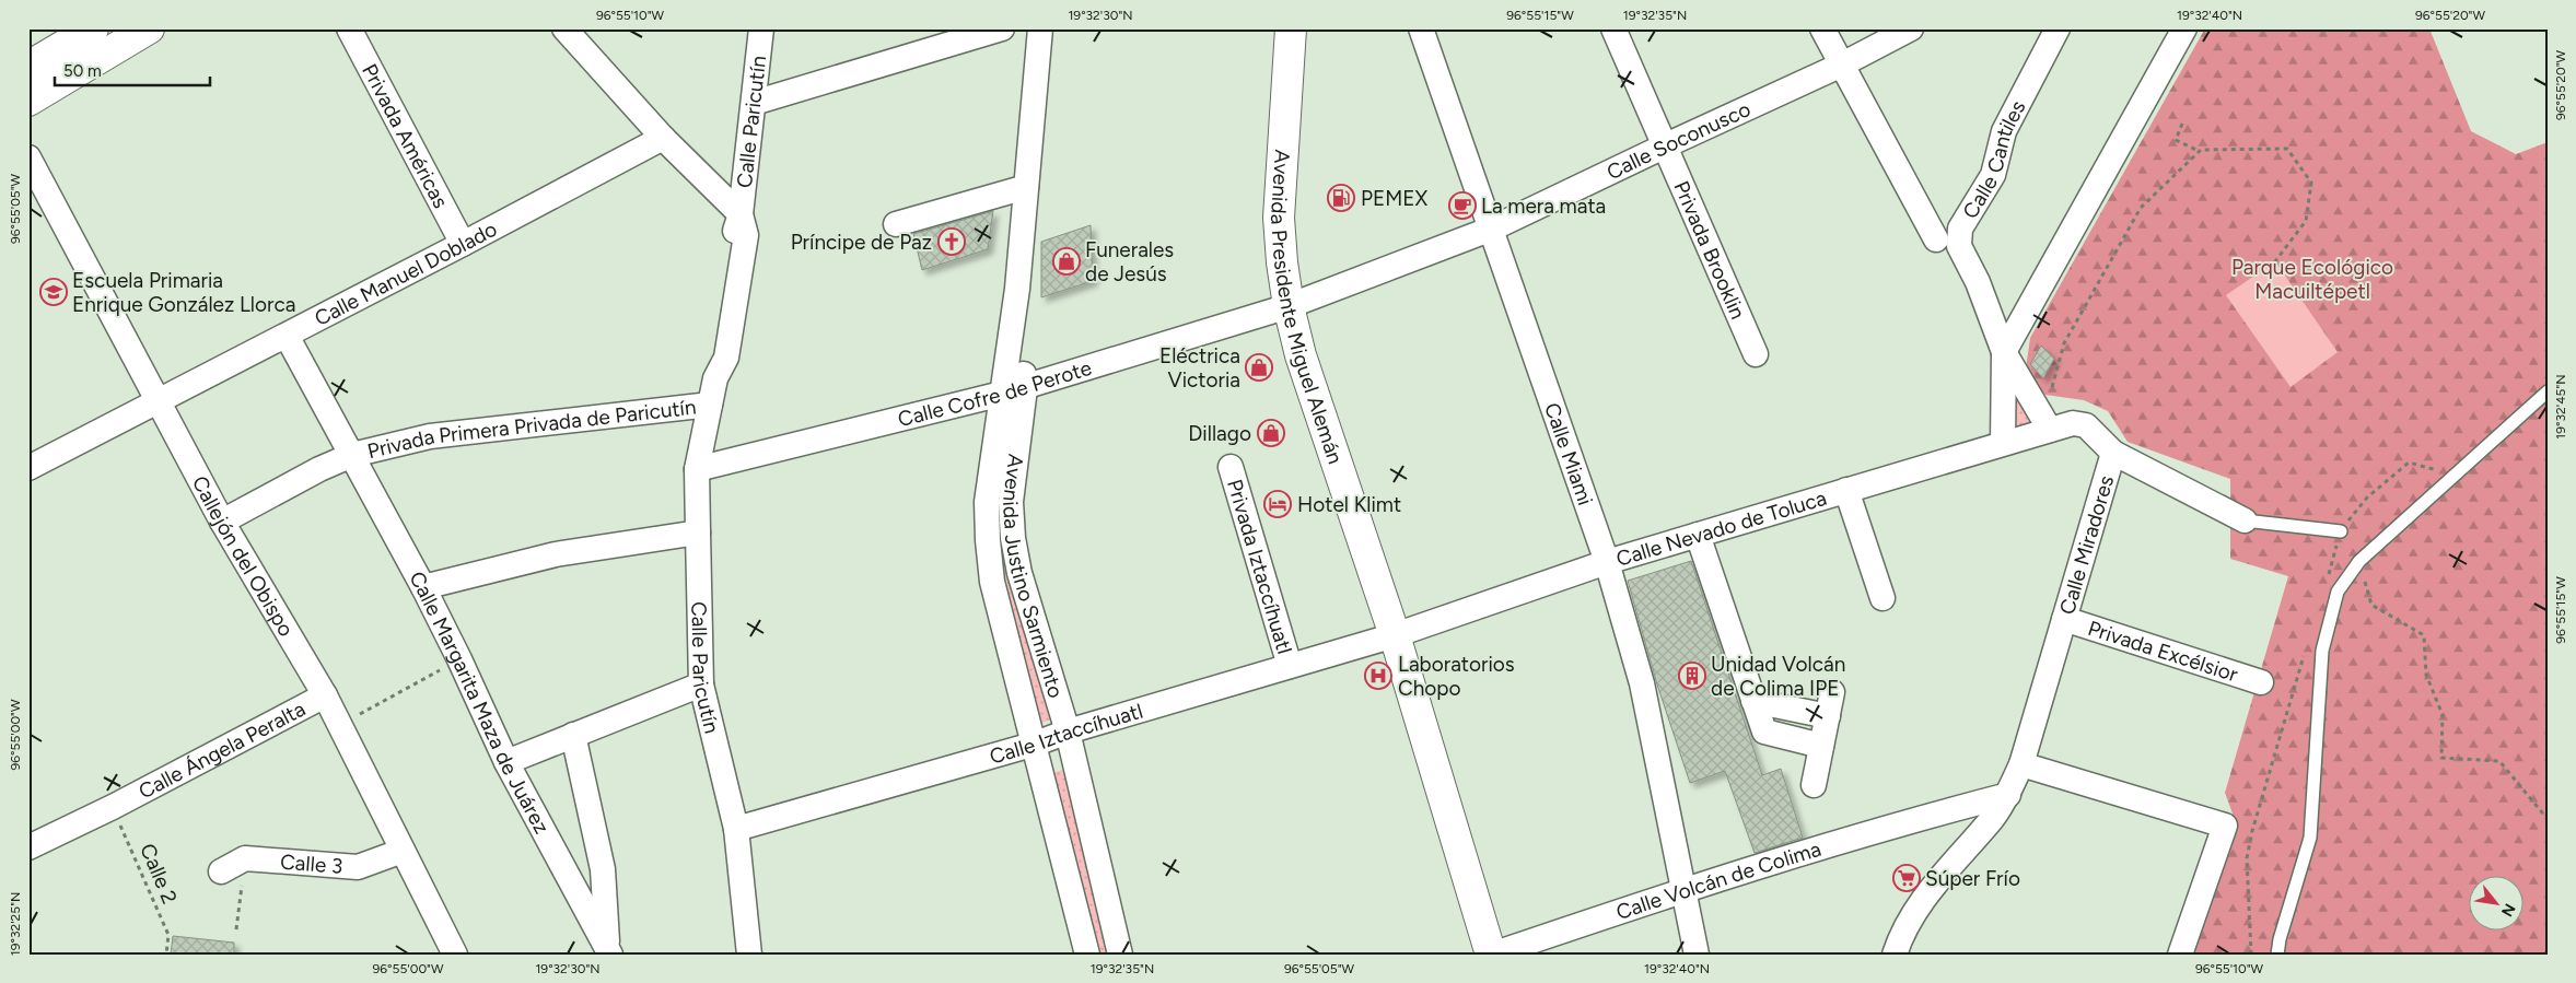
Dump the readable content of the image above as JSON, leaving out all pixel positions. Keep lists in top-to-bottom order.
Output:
{
  "streets": {
    "main road": ["Avenida Presidente Miguel Alemán"],
    "street": [
      "Calle Paricutín",
      "Privada Américas",
      "Calle Soconusco",
      "Calle Cantiles",
      "Privada Brooklin",
      "Calle Manuel Doblado",
      "Calle Cofre de Perote",
      "Privada Primera Privada de Paricutín",
      "Calle Miami",
      "Calle Nevado de Toluca",
      "Calle Miradores",
      "Callejón del Obispo",
      "Privada Iztaccíhuatl",
      "Avenida Justino Sarmiento",
      "Privada Excélsior",
      "Calle Margarita Maza de Juárez",
      "Calle Iztaccíhuatl",
      "Calle Ángela Peralta",
      "Calle 3",
      "Calle Volcán de Colima"
    ],
    "path": ["Calle 2"]
  },
  "crossings": [
    ["Calle Paricutín", "Calle Cofre de Perote"],
    ["Calle Paricutín", "Privada Primera Privada de Paricutín"],
    ["Calle Paricutín", "Calle Iztaccíhuatl"],
    ["Privada Américas", "Calle Manuel Doblado"],
    ["Calle Soconusco", "Privada Brooklin"],
    ["Calle Soconusco", "Avenida Presidente Miguel Alemán"],
    ["Calle Soconusco", "Calle Cofre de Perote"],
    ["Calle Soconusco", "Calle Miami"],
    ["Calle Manuel Doblado", "Callejón del Obispo"],
    ["Calle Manuel Doblado", "Calle Margarita Maza de Juárez"],
    ["Avenida Presidente Miguel Alemán", "Calle Cofre de Perote"],
    ["Avenida Presidente Miguel Alemán", "Calle Nevado de Toluca"],
    ["Avenida Presidente Miguel Alemán", "Calle Iztaccíhuatl"],
    ["Avenida Presidente Miguel Alemán", "Calle Volcán de Colima"],
    ["Calle Cofre de Perote", "Avenida Justino Sarmiento"],
    ["Privada Primera Privada de Paricutín", "Calle Margarita Maza de Juárez"],
    ["Calle Miami", "Calle Nevado de Toluca"],
    ["Calle Miami", "Calle Volcán de Colima"],
    ["Calle Nevado de Toluca", "Calle Miradores"],
    ["Calle Nevado de Toluca", "Calle Iztaccíhuatl"],
    ["Calle Miradores", "Privada Excélsior"],
    ["Calle Miradores", "Calle Volcán de Colima"],
    ["Callejón del Obispo", "Calle Ángela Peralta"],
    ["Callejón del Obispo", "Calle 3"],
    ["Privada Iztaccíhuatl", "Calle Iztaccíhuatl"],
    ["Avenida Justino Sarmiento", "Calle Iztaccíhuatl"],
    ["Calle Ángela Peralta", "Calle 2"]
  ],
  "parks": ["Parque Ecológico Macuiltépetl"],
  "places": {
    "fuel station": ["PEMEX"],
    "cafe": ["La mera mata"],
    "church": ["Príncipe de Paz"],
    "shop": ["Funerales de Jesús", "Eléctrica Victoria", "Dillago"],
    "school or university": ["Escuela Primaria Enrique González Llorca"],
    "hotel": ["Hotel Klimt"],
    "hospital": ["Laboratorios Chopo"],
    "building": ["Unidad Volcán de Colima IPE"],
    "supermarket": ["Súper Frío"]
  },
  "scale_bar": "50 m",
  "north": "bottom right",
  "coordinates": [
    "96°55'10\"W",
    "19°32'30\"N",
    "96°55'15\"W",
    "19°32'35\"N",
    "19°32'40\"N",
    "96°55'20\"W",
    "96°55'05\"W",
    "19°32'45\"N",
    "96°55'00\"W",
    "19°32'25\"N"
  ]
}
